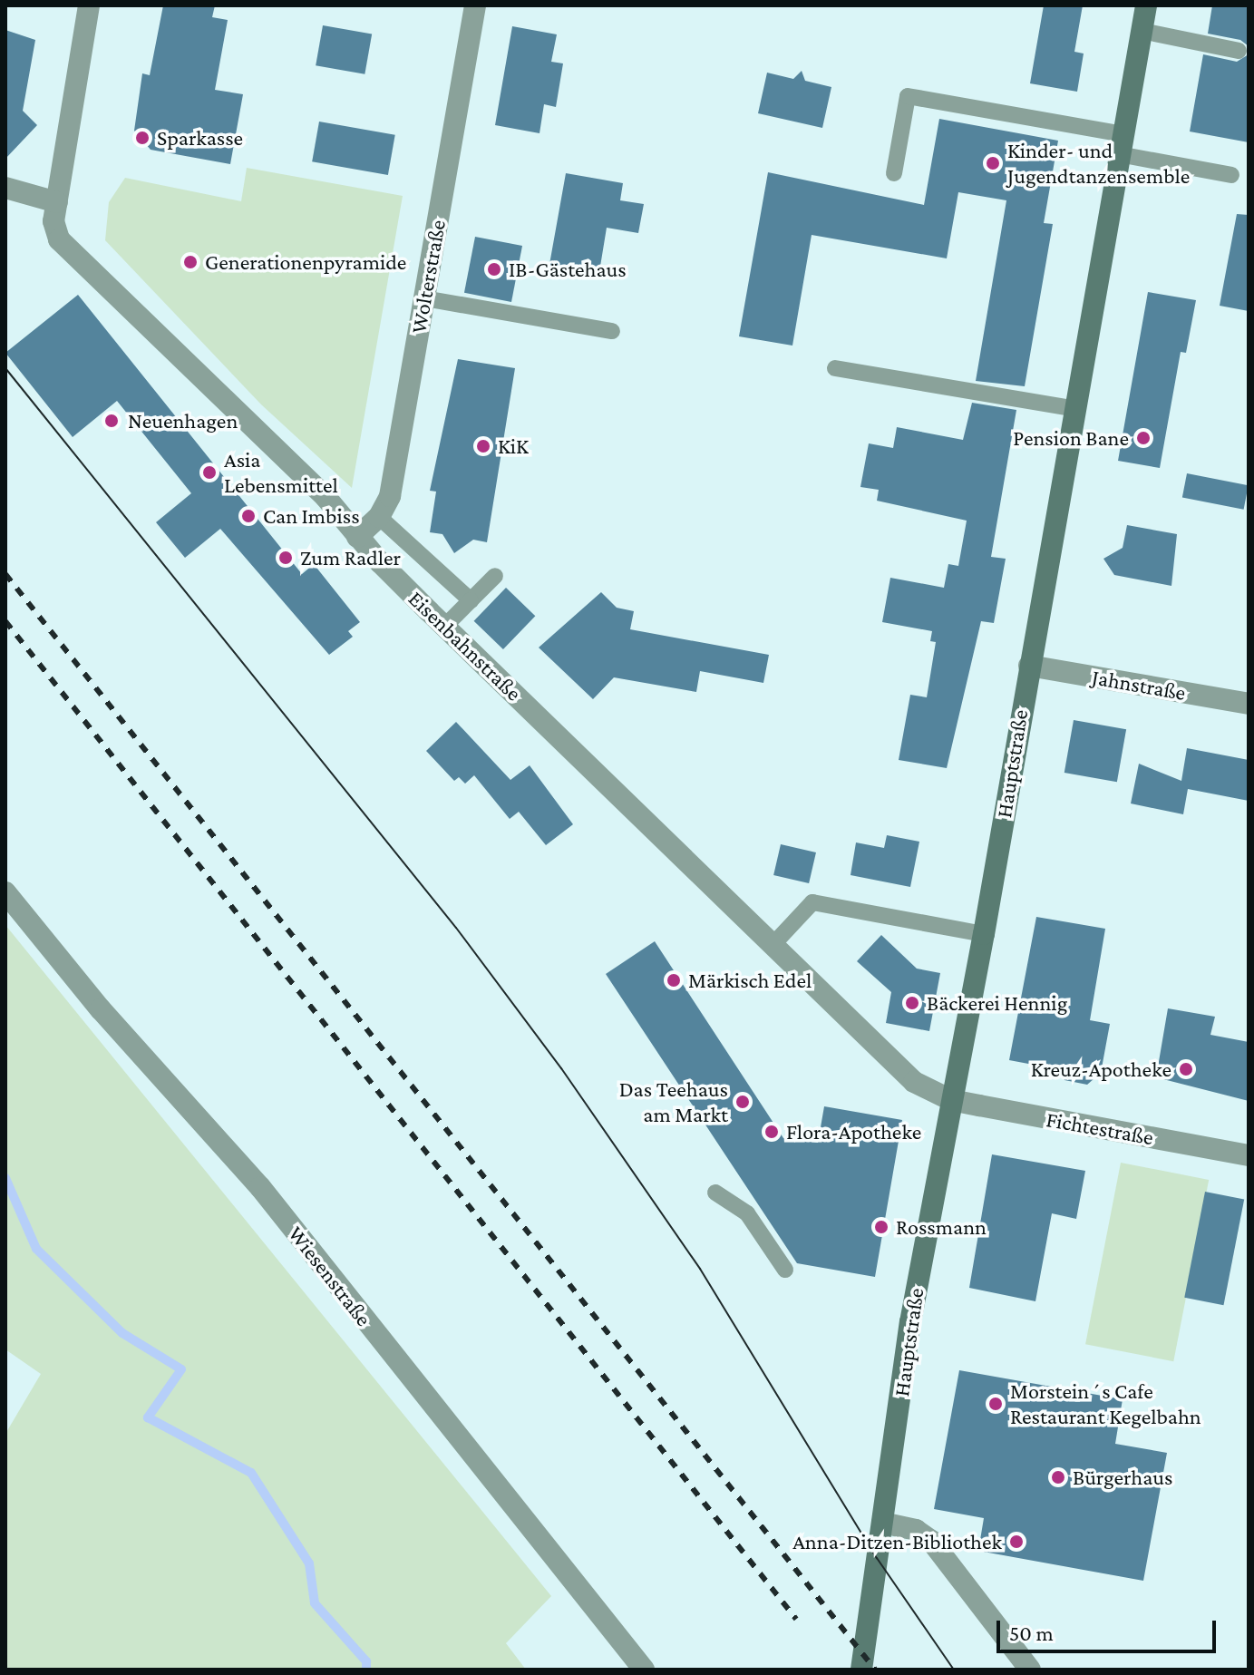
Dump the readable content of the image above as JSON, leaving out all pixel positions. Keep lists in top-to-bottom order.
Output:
{
  "streets": {
    "main road": ["Hauptstraße"],
    "street": [
      "Wolterstraße",
      "Eisenbahnstraße",
      "Jahnstraße",
      "Fichtestraße",
      "Wiesenstraße"
    ]
  },
  "crossings": [
    ["Wolterstraße", "Eisenbahnstraße"],
    ["Eisenbahnstraße", "Hauptstraße"],
    ["Eisenbahnstraße", "Fichtestraße"],
    ["Jahnstraße", "Hauptstraße"],
    ["Hauptstraße", "Fichtestraße"]
  ],
  "places": [
    "Sparkasse",
    "Kinder- und Jugendtanzensemble",
    "Generationenpyramide",
    "IB-Gästehaus",
    "Neuenhagen",
    "Pension Bane",
    "KiK",
    "Asia Lebensmittel",
    "Can Imbiss",
    "Zum Radler",
    "Märkisch Edel",
    "Bäckerei Hennig",
    "Kreuz-Apotheke",
    "Das Teehaus am Markt",
    "Flora-Apotheke",
    "Rossmann",
    "Morstein´s Cafe Restaurant Kegelbahn",
    "Bürgerhaus",
    "Anna-Ditzen-Bibliothek"
  ],
  "scale_bar": "50 m"
}
